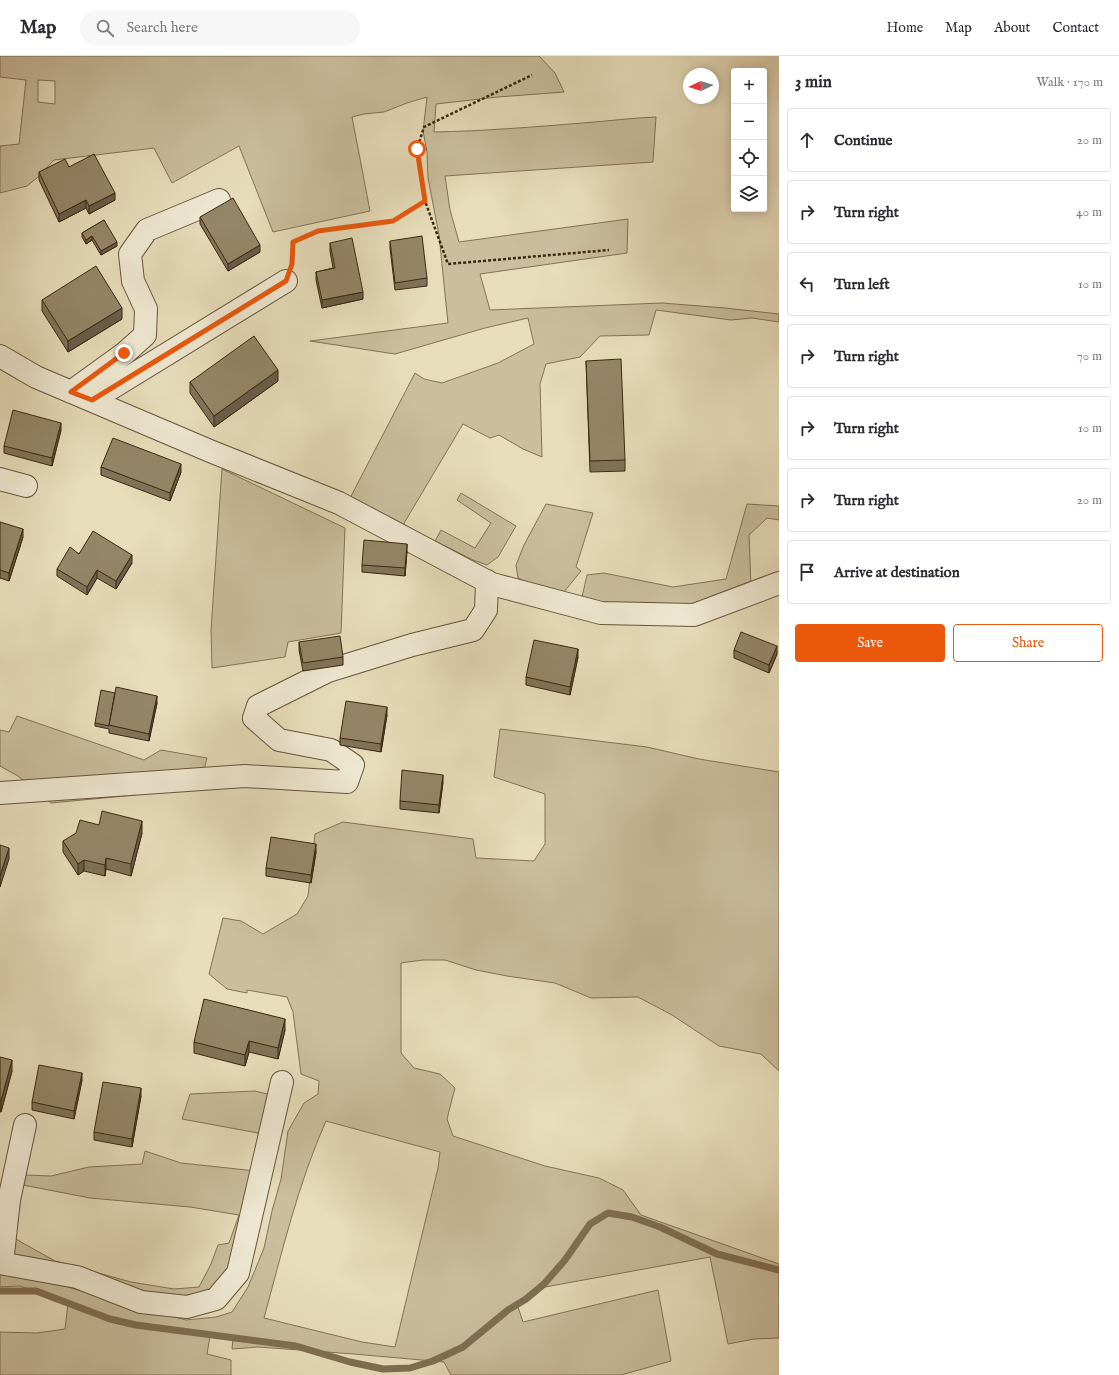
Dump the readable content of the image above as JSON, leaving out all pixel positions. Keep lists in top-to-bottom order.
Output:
{
  "north": "left",
  "page": {
    "header": "Map",
    "search": "Search here",
    "nav": [
      "Home",
      "Map",
      "About",
      "Contact"
    ],
    "heading": ["3 min", "Walk · 170 m"],
    "map_buttons": ["+", "−"],
    "list": [
      ["Continue", "20 m"],
      ["Turn right", "40 m"],
      ["Turn left", "10 m"],
      ["Turn right", "70 m"],
      ["Turn right", "10 m"],
      ["Turn right", "20 m"],
      "Arrive at destination"
    ],
    "buttons": ["Save", "Share"]
  }
}
